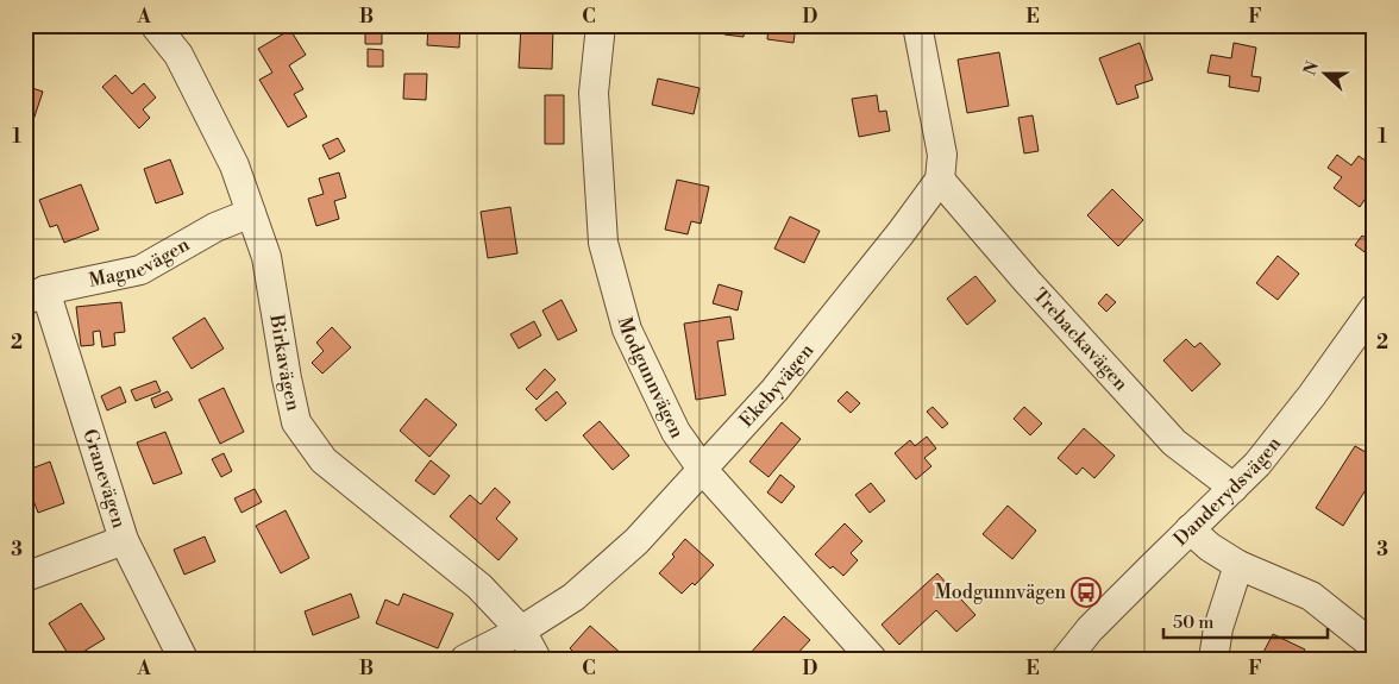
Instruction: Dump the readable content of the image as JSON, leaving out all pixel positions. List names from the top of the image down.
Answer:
{
  "streets": {
    "street": [
      "Magnevägen",
      "Trebackavägen",
      "Birkavägen",
      "Modgunnvägen",
      "Ekebyvägen",
      "Granevägen",
      "Danderydsvägen"
    ]
  },
  "crossings": [
    ["Magnevägen", "Birkavägen"],
    ["Magnevägen", "Granevägen"],
    ["Trebackavägen", "Ekebyvägen"],
    ["Trebackavägen", "Danderydsvägen"],
    ["Birkavägen", "Ekebyvägen"],
    ["Modgunnvägen", "Ekebyvägen"]
  ],
  "places": {
    "bus stop": ["Modgunnvägen"]
  },
  "scale_bar": "50 m",
  "north": "left",
  "grid": {
    "columns": [
      "A",
      "B",
      "C",
      "D",
      "E",
      "F"
    ],
    "rows": ["1", "2", "3"]
  }
}
